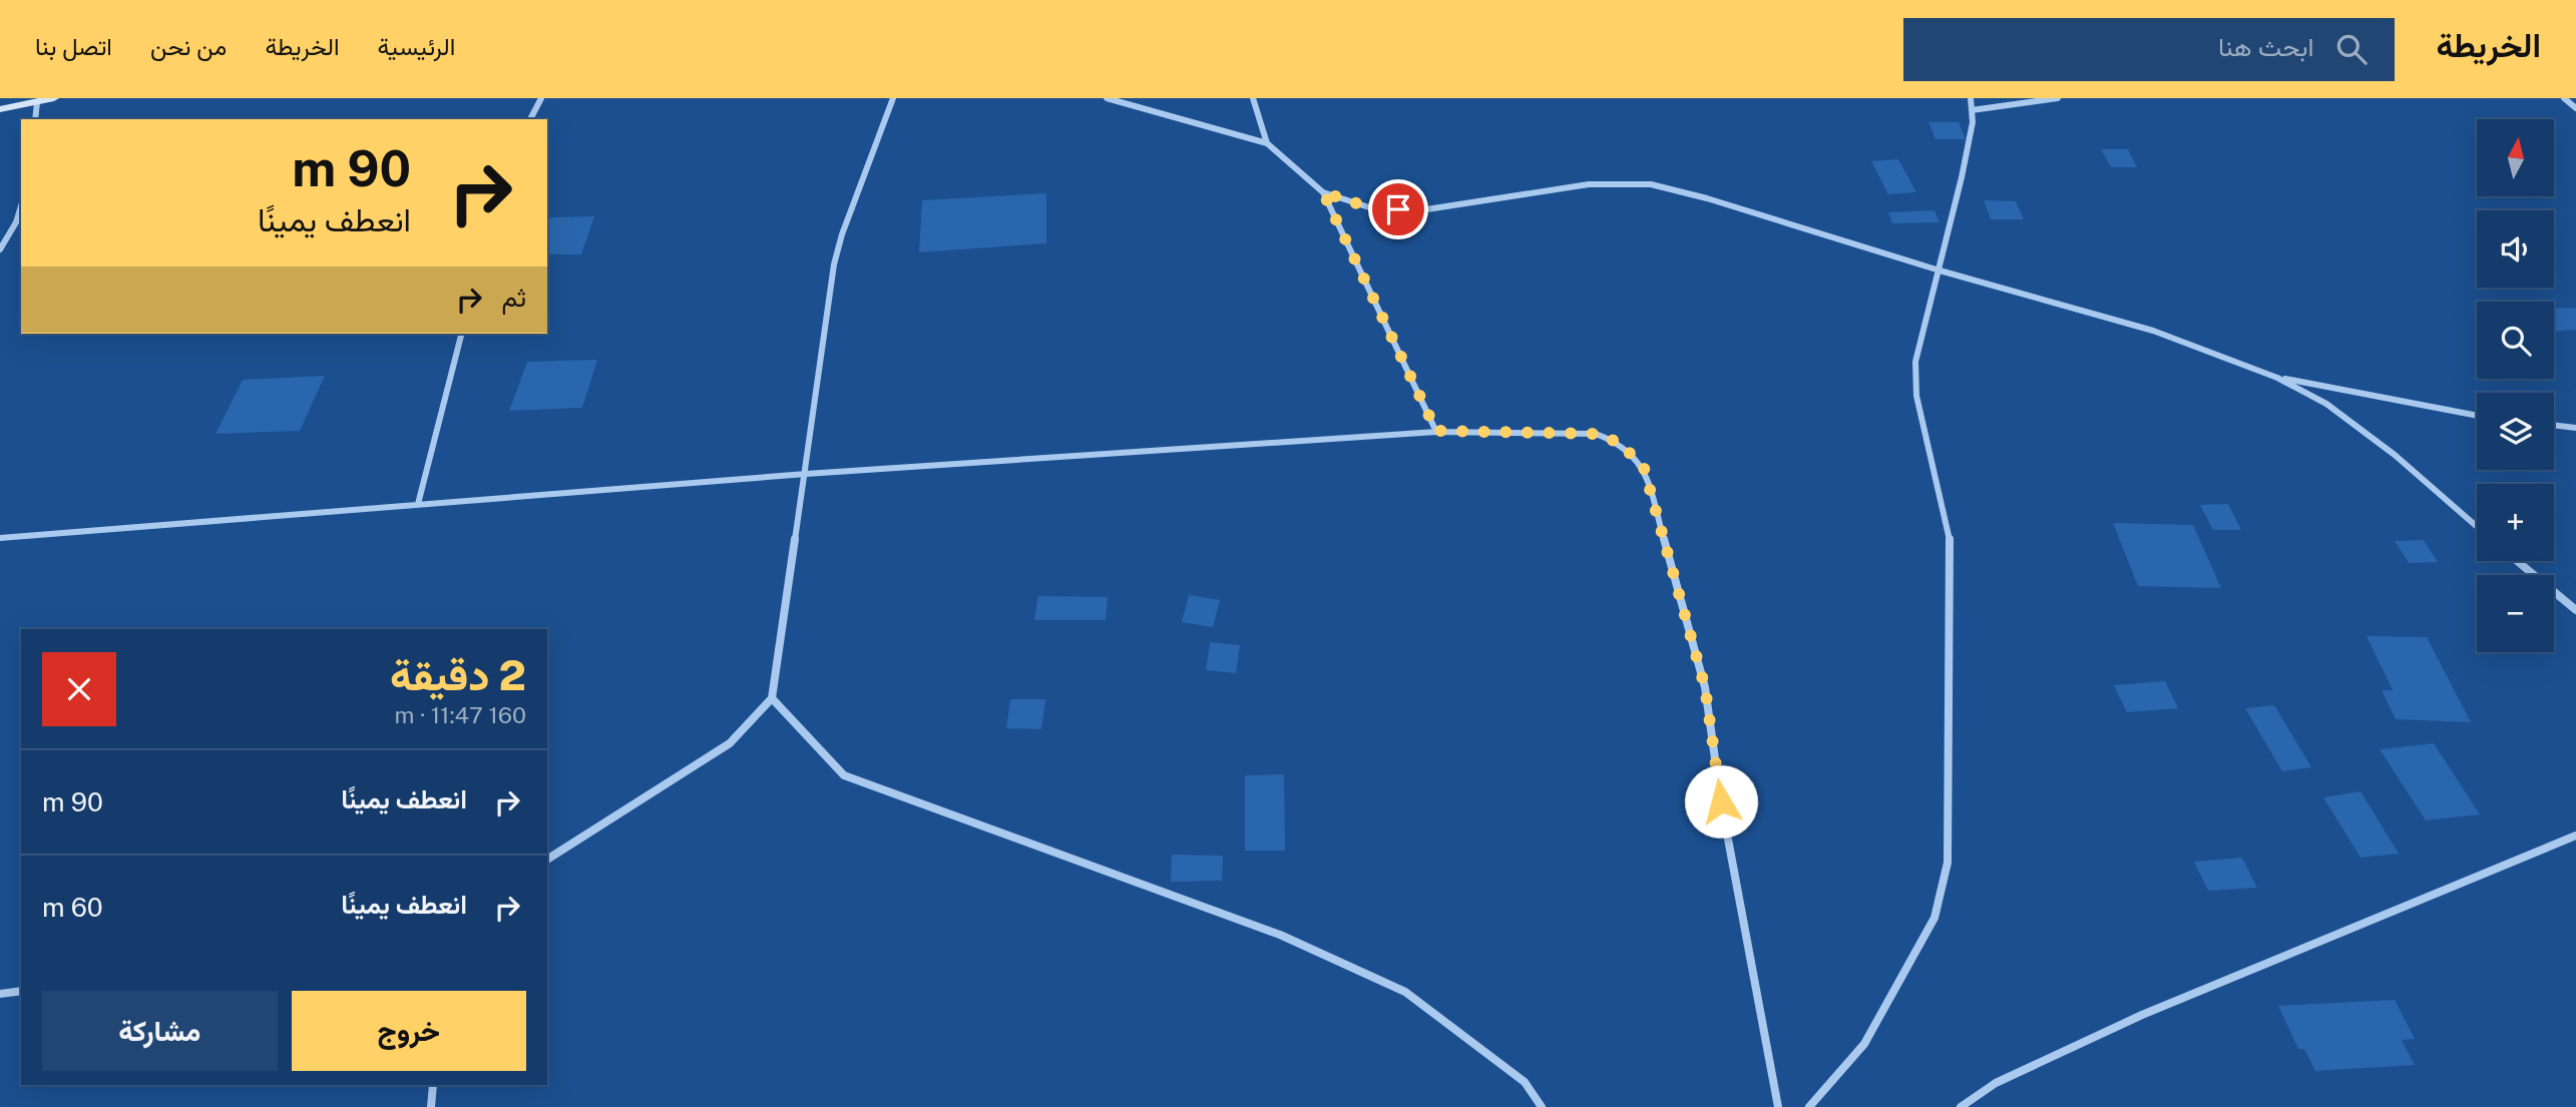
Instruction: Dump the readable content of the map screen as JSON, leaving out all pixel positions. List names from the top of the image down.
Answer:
{
  "north": "top",
  "page": {
    "header": "الخريطة",
    "search": "ابحث هنا",
    "nav": [
      "الرئيسية",
      "الخريطة",
      "من نحن",
      "اتصل بنا"
    ],
    "map_buttons": ["+", "−"],
    "turn": ["90 m", "انعطف يمينًا"],
    "then": "ثم",
    "heading": ["2 دقيقة", "160 m · 11:47"],
    "list": [
      {
        "name": "انعطف يمينًا",
        "value": "90 m"
      },
      {
        "name": "انعطف يمينًا",
        "value": "60 m"
      }
    ],
    "buttons": ["خروج", "مشاركة"]
  }
}
